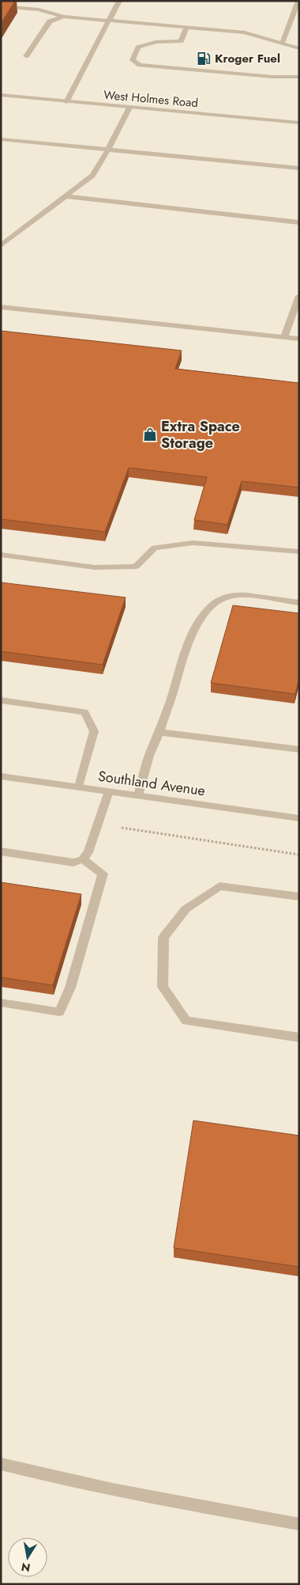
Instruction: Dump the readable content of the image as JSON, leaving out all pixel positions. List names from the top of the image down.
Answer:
{
  "streets": {
    "street": ["West Holmes Road", "Southland Avenue"]
  },
  "places": {
    "fuel station": ["Kroger Fuel"],
    "shop": ["Extra Space Storage"]
  },
  "north": "bottom"
}
